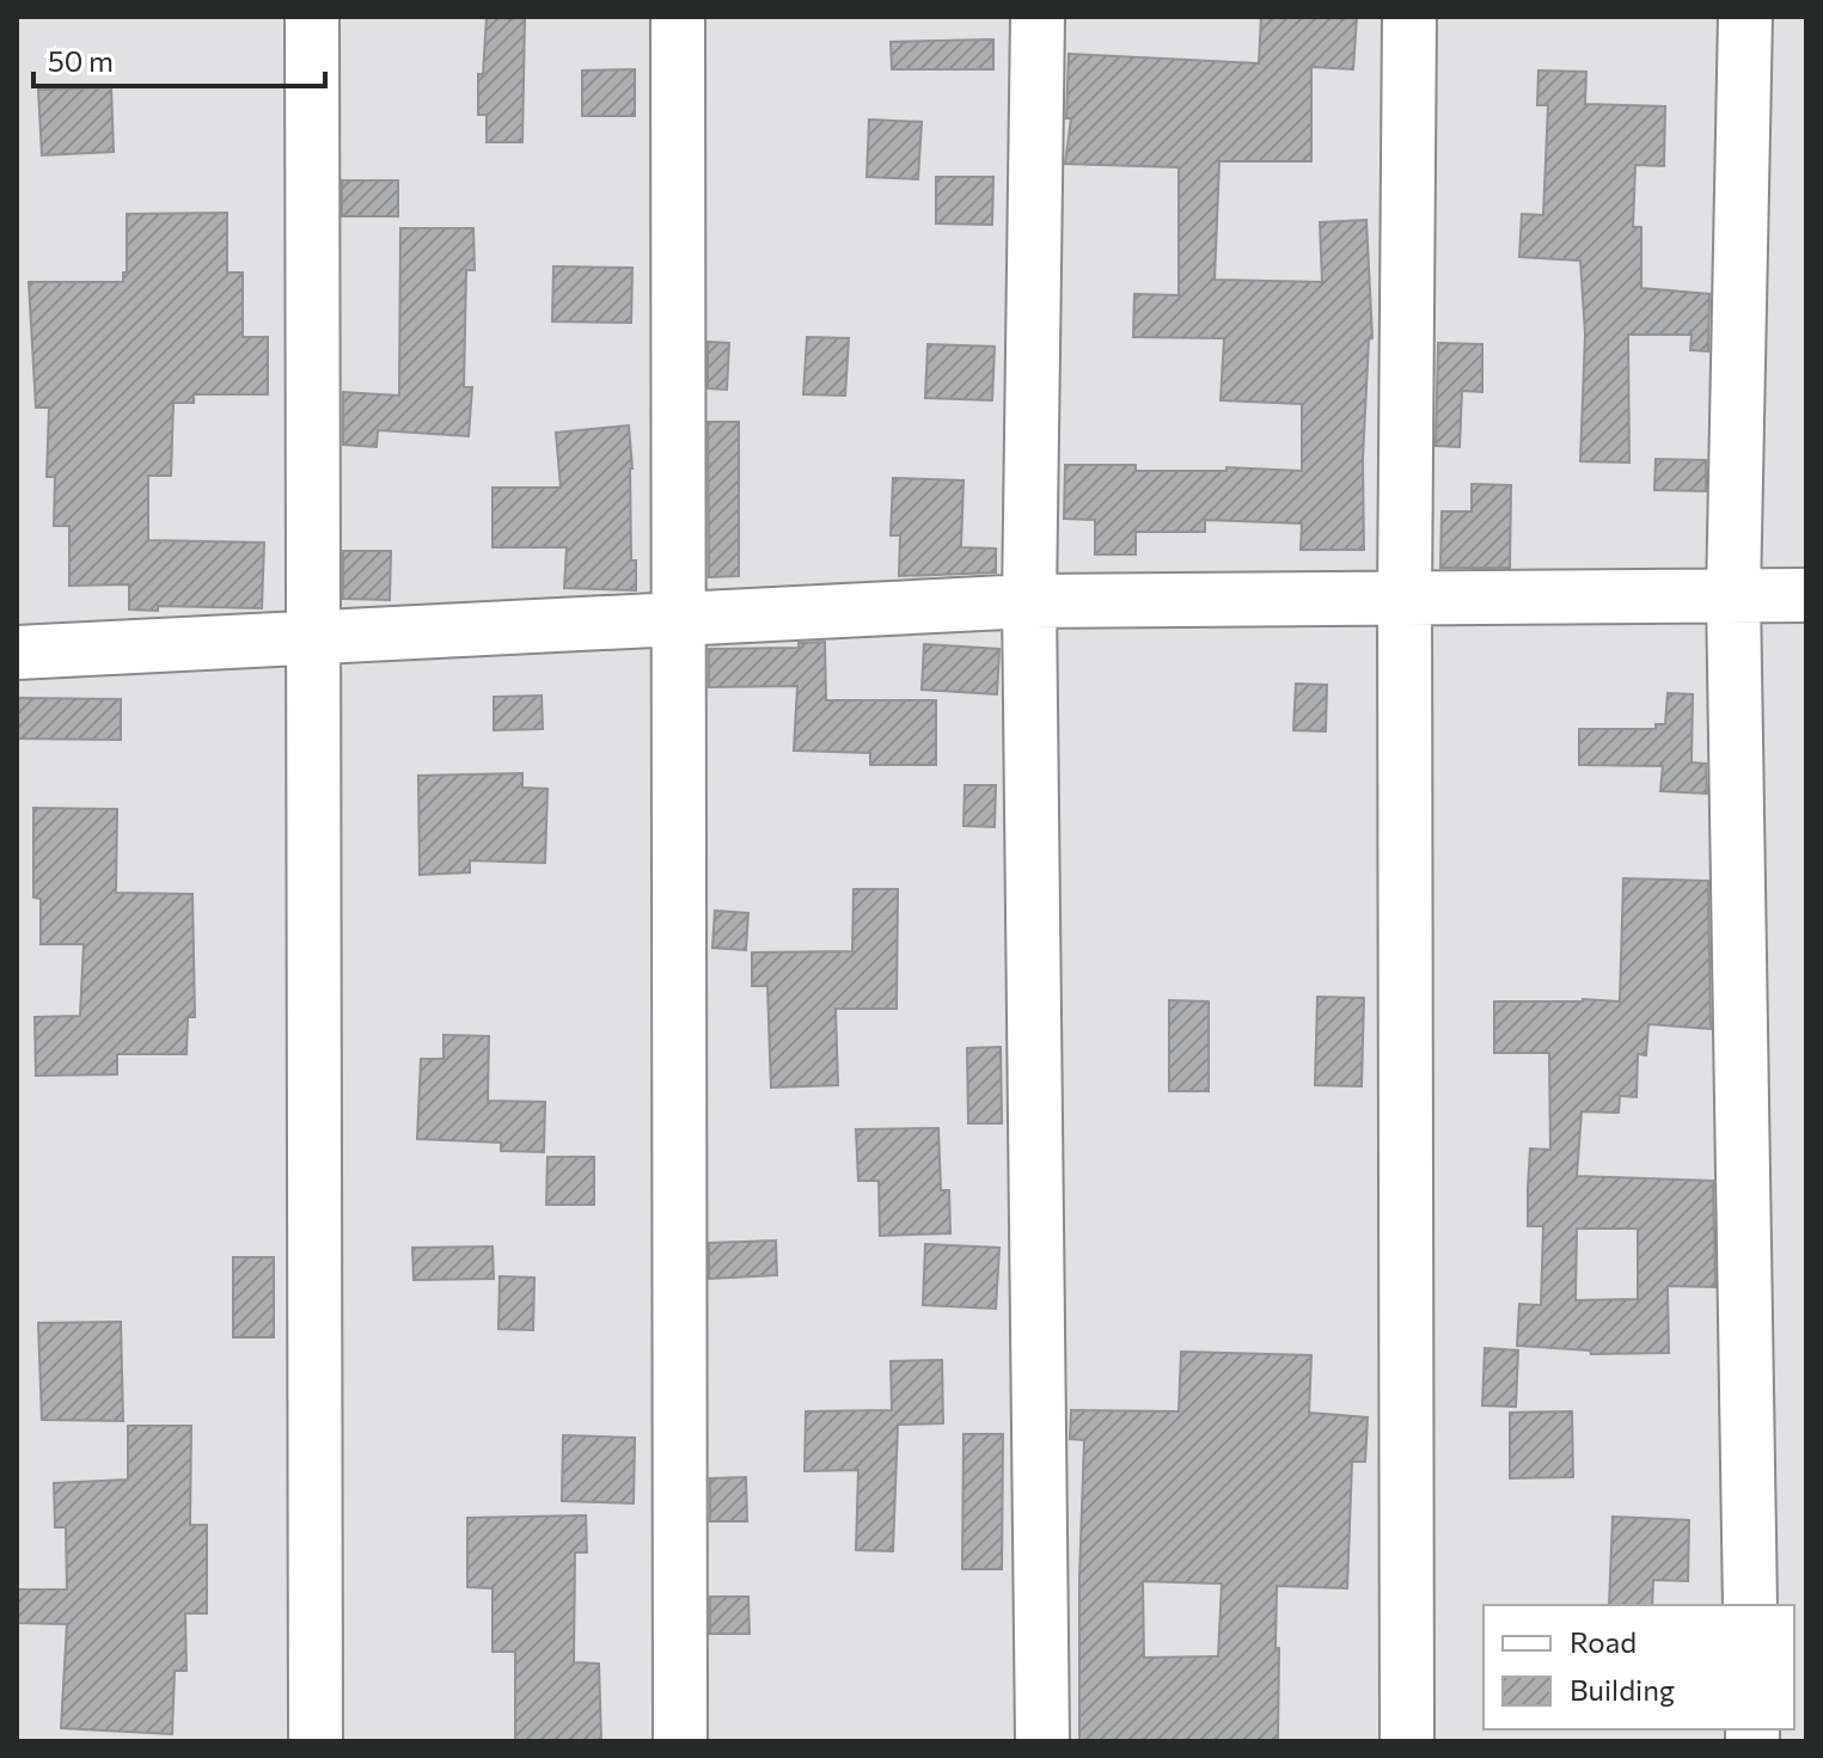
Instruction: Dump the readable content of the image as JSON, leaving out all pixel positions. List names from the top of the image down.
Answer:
{
  "legend": ["Road", "Building"],
  "scale_bar": "50 m"
}
